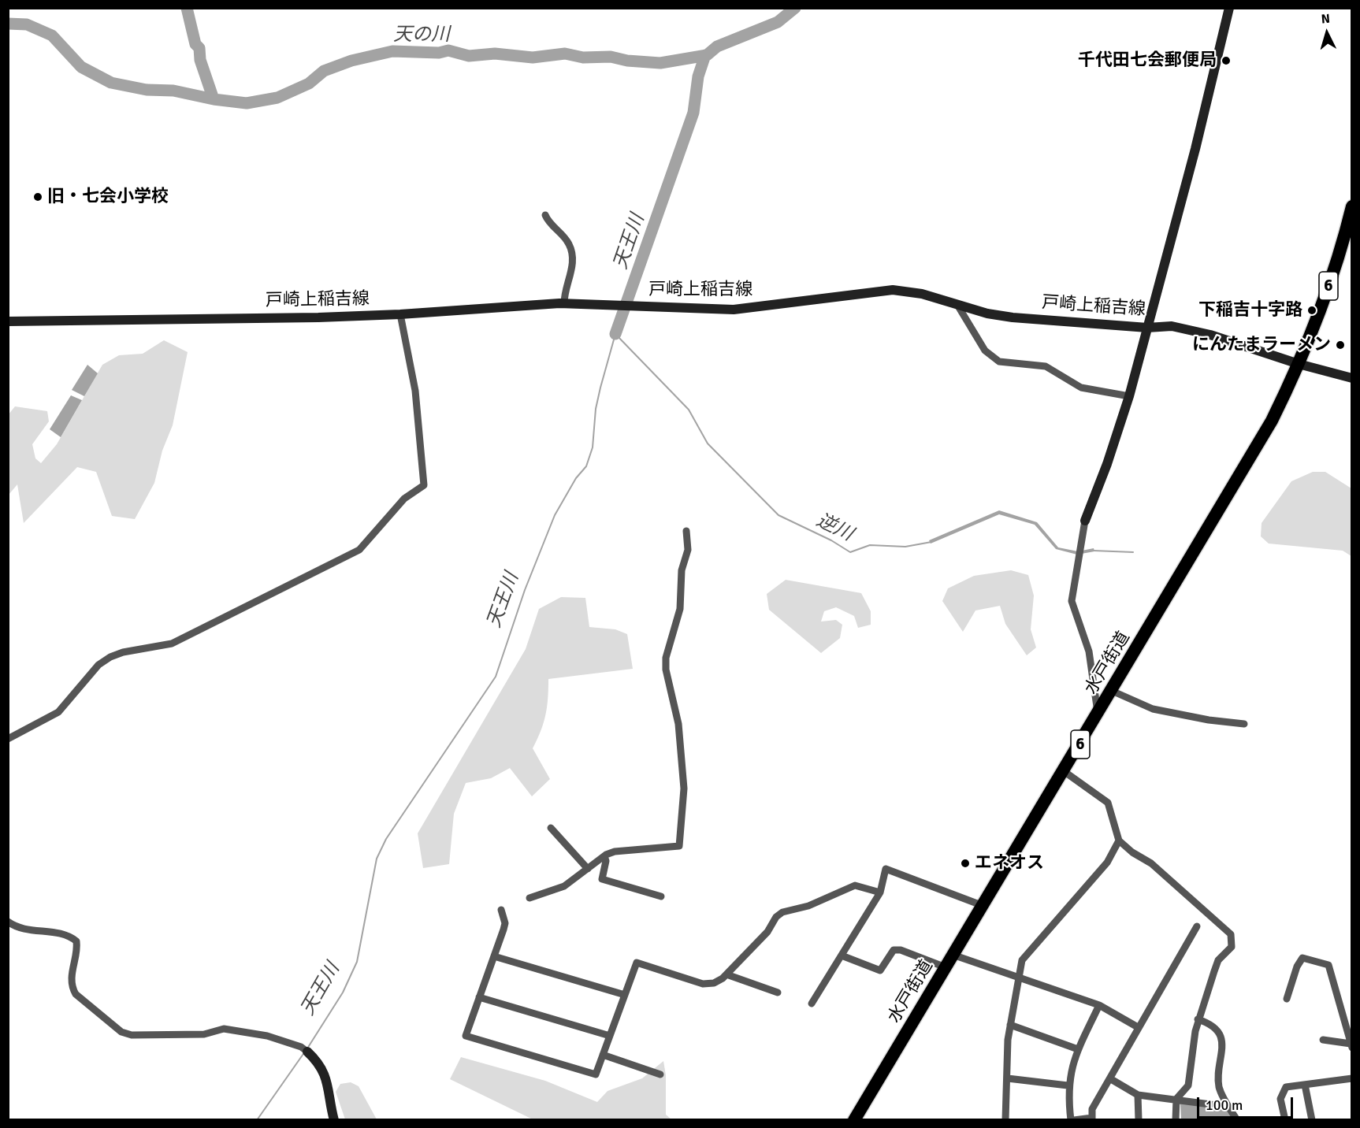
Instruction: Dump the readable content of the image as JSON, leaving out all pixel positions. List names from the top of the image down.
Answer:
{
  "streets": {
    "highway": ["6", "水戸街道"],
    "main road": ["戸崎上稲吉線"]
  },
  "crossings": [
    ["戸崎上稲吉線", "水戸街道"]
  ],
  "water": ["天の川", "天王川", "逆川"],
  "places": [
    "千代田七会郵便局",
    "旧・七会小学校",
    "下稲吉十字路",
    "にんたまラーメン",
    "エネオス"
  ],
  "scale_bar": "100 m",
  "north": "top"
}
